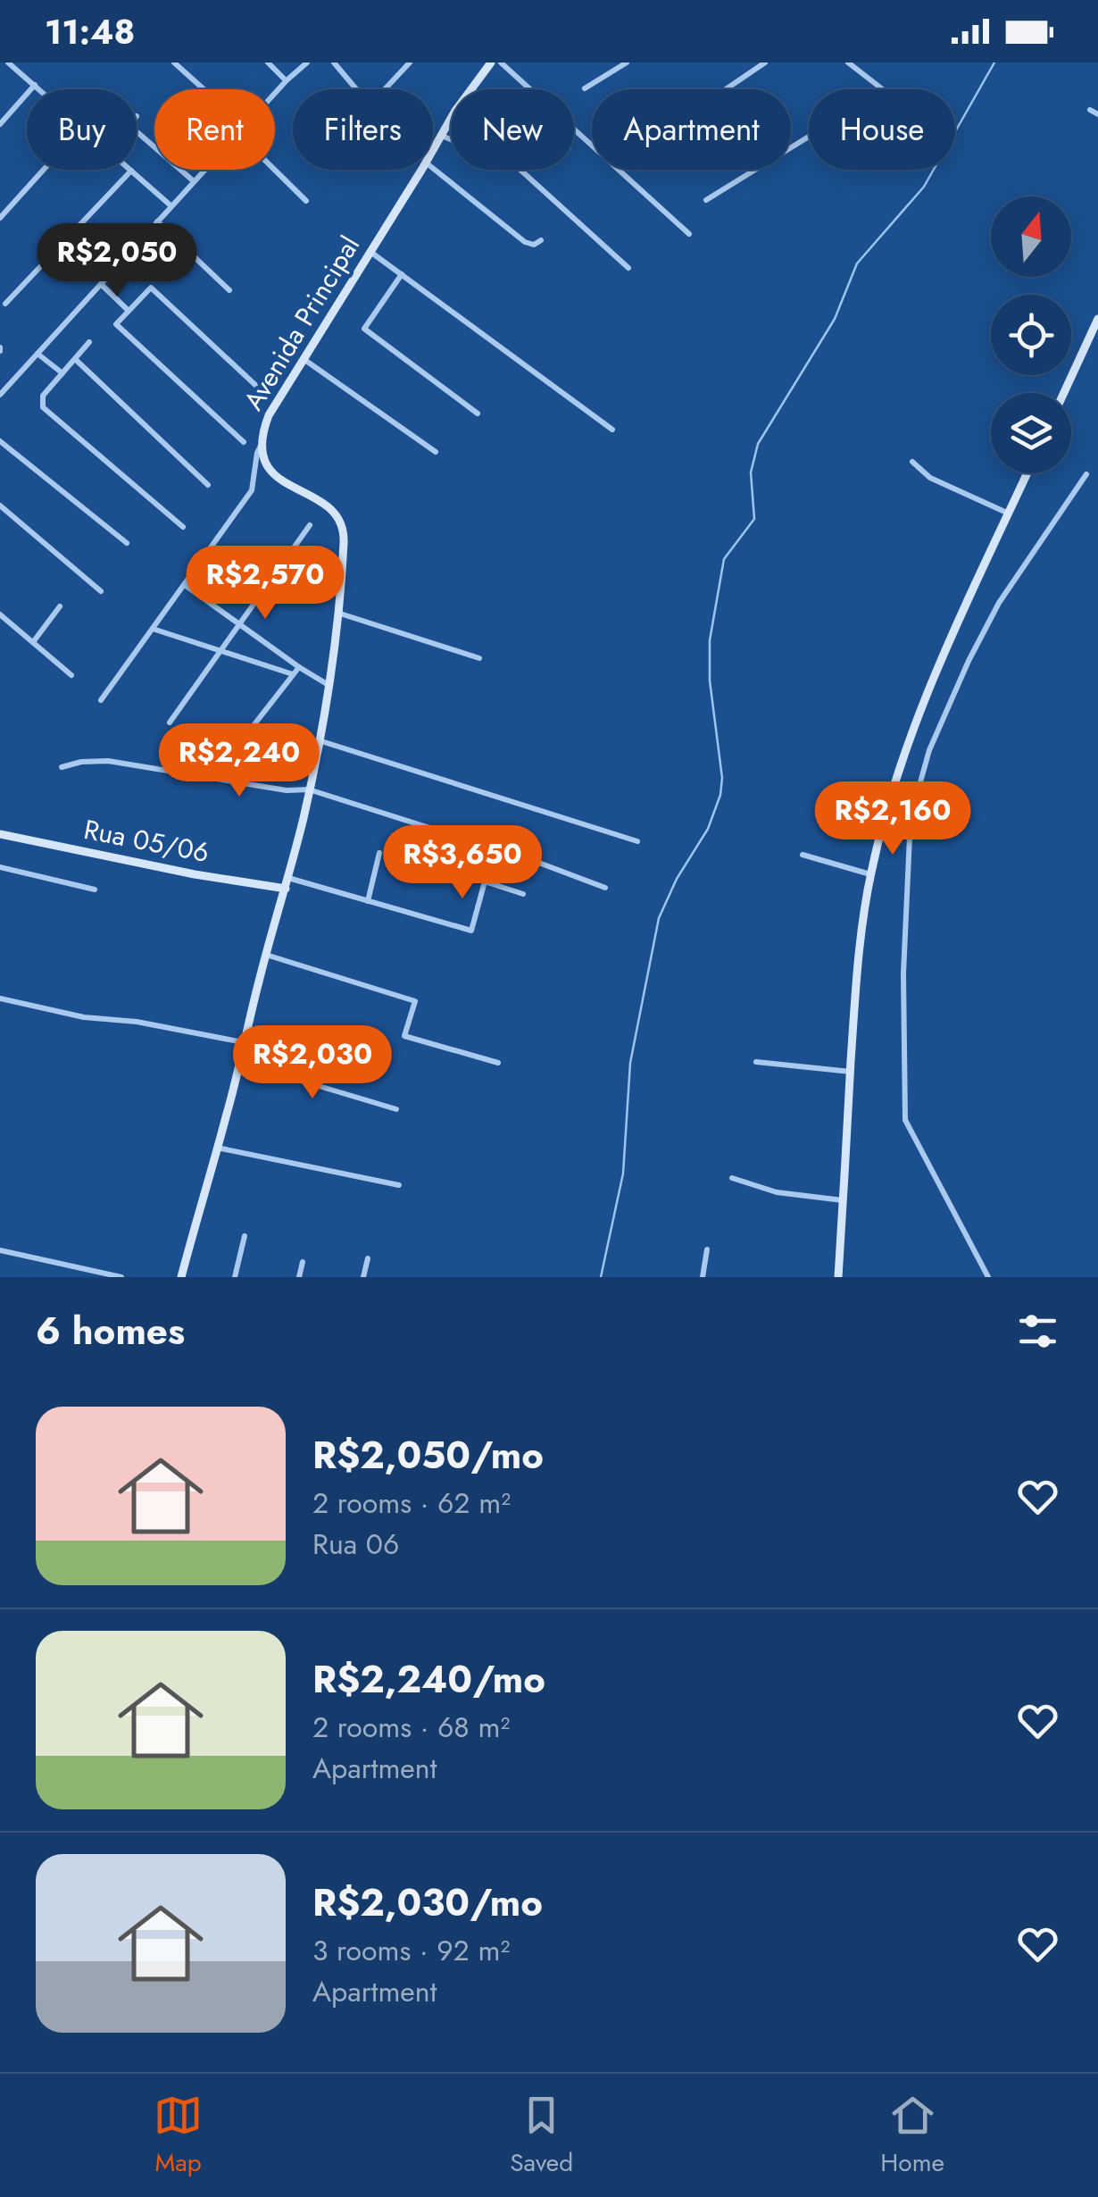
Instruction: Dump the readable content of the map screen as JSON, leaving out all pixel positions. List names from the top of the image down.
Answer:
{
  "streets": {
    "street": ["Avenida Principal", "Rua 05/06"]
  },
  "crossings": [
    ["Avenida Principal", "Rua 05/06"]
  ],
  "north": "top",
  "page": {
    "status": "11:48",
    "chip": [
      "Buy",
      "Rent",
      "Filters",
      "New",
      "Apartment",
      "House"
    ],
    "price": [
      "R$2,050",
      "R$2,570",
      "R$2,240",
      "R$2,160",
      "R$3,650",
      "R$2,030"
    ],
    "heading": "6 homes",
    "list": [
      {
        "name": "R$2,050/mo",
        "note": "2 rooms · 62 m² · Rua 06"
      },
      {
        "name": "R$2,240/mo",
        "note": "2 rooms · 68 m² · Apartment"
      },
      {
        "name": "R$2,030/mo",
        "note": "3 rooms · 92 m² · Apartment"
      }
    ],
    "tabs": ["Map", "Saved", "Home"]
  }
}
